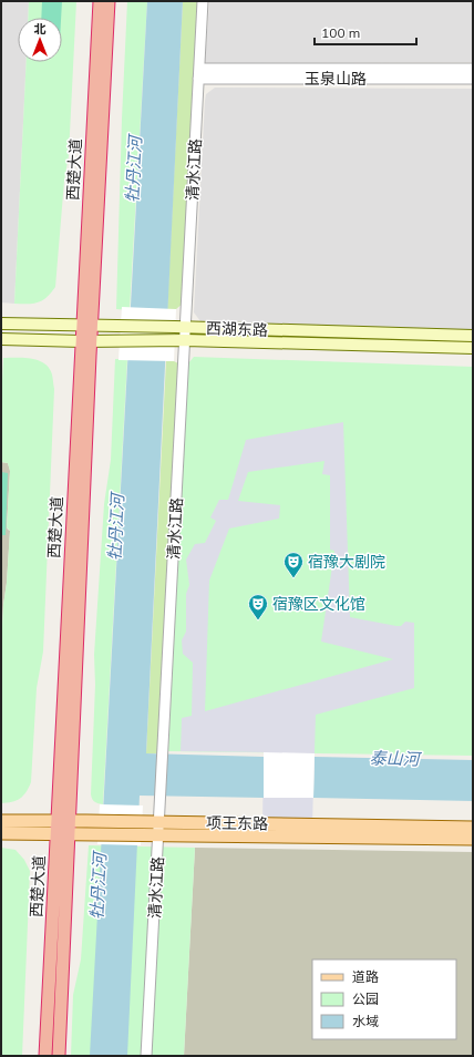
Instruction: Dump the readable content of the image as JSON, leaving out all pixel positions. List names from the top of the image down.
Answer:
{
  "streets": {
    "highway": ["西楚大道"],
    "main road": ["西湖东路", "项王东路"],
    "street": ["玉泉山路", "清水江路"]
  },
  "crossings": [
    ["玉泉山路", "清水江路"],
    ["西楚大道", "西湖东路"],
    ["西楚大道", "项王东路"],
    ["清水江路", "西湖东路"],
    ["清水江路", "项王东路"]
  ],
  "water": ["牡丹江河", "泰山河"],
  "places": {
    "theatre": ["宿豫大剧院", "宿豫区文化馆"]
  },
  "legend": ["道路", "公园", "水域"],
  "scale_bar": "100 m",
  "north": "top"
}
